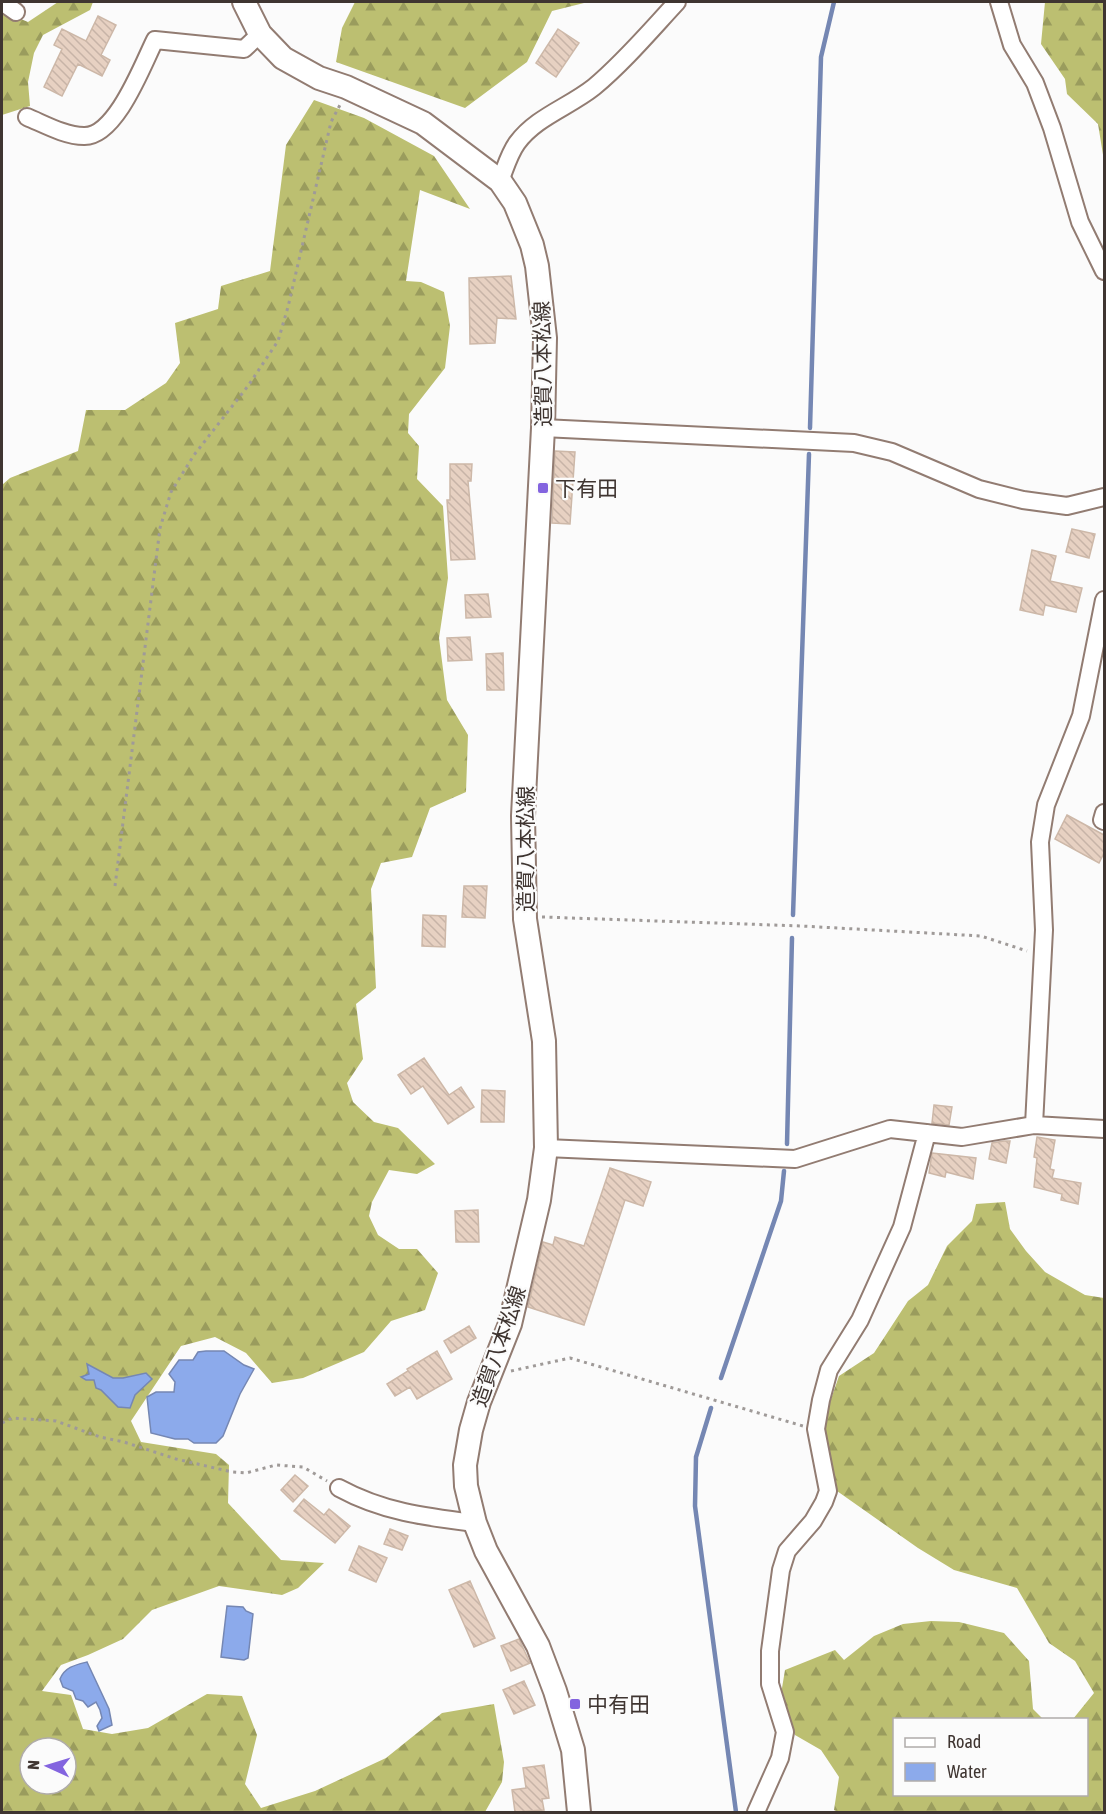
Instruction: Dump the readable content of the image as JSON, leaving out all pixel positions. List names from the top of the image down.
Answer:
{
  "streets": {
    "main road": ["造賀八本松線"]
  },
  "places": {
    "transit": ["下有田", "中有田"]
  },
  "legend": ["Road", "Water"],
  "north": "left"
}
